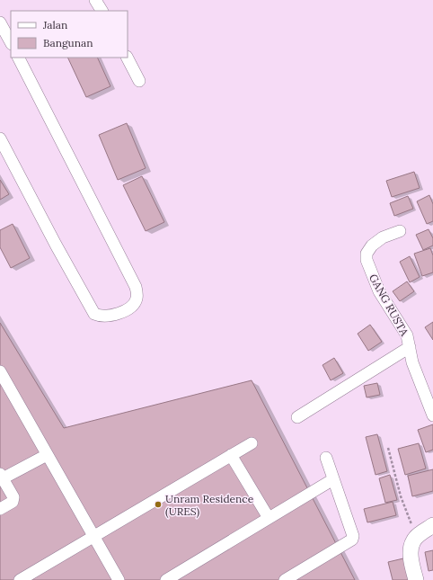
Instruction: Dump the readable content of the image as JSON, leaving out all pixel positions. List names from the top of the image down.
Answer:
{
  "streets": {
    "street": ["GANG RUSTA"]
  },
  "places": ["Unram Residence (URES)"],
  "legend": ["Jalan", "Bangunan"]
}
